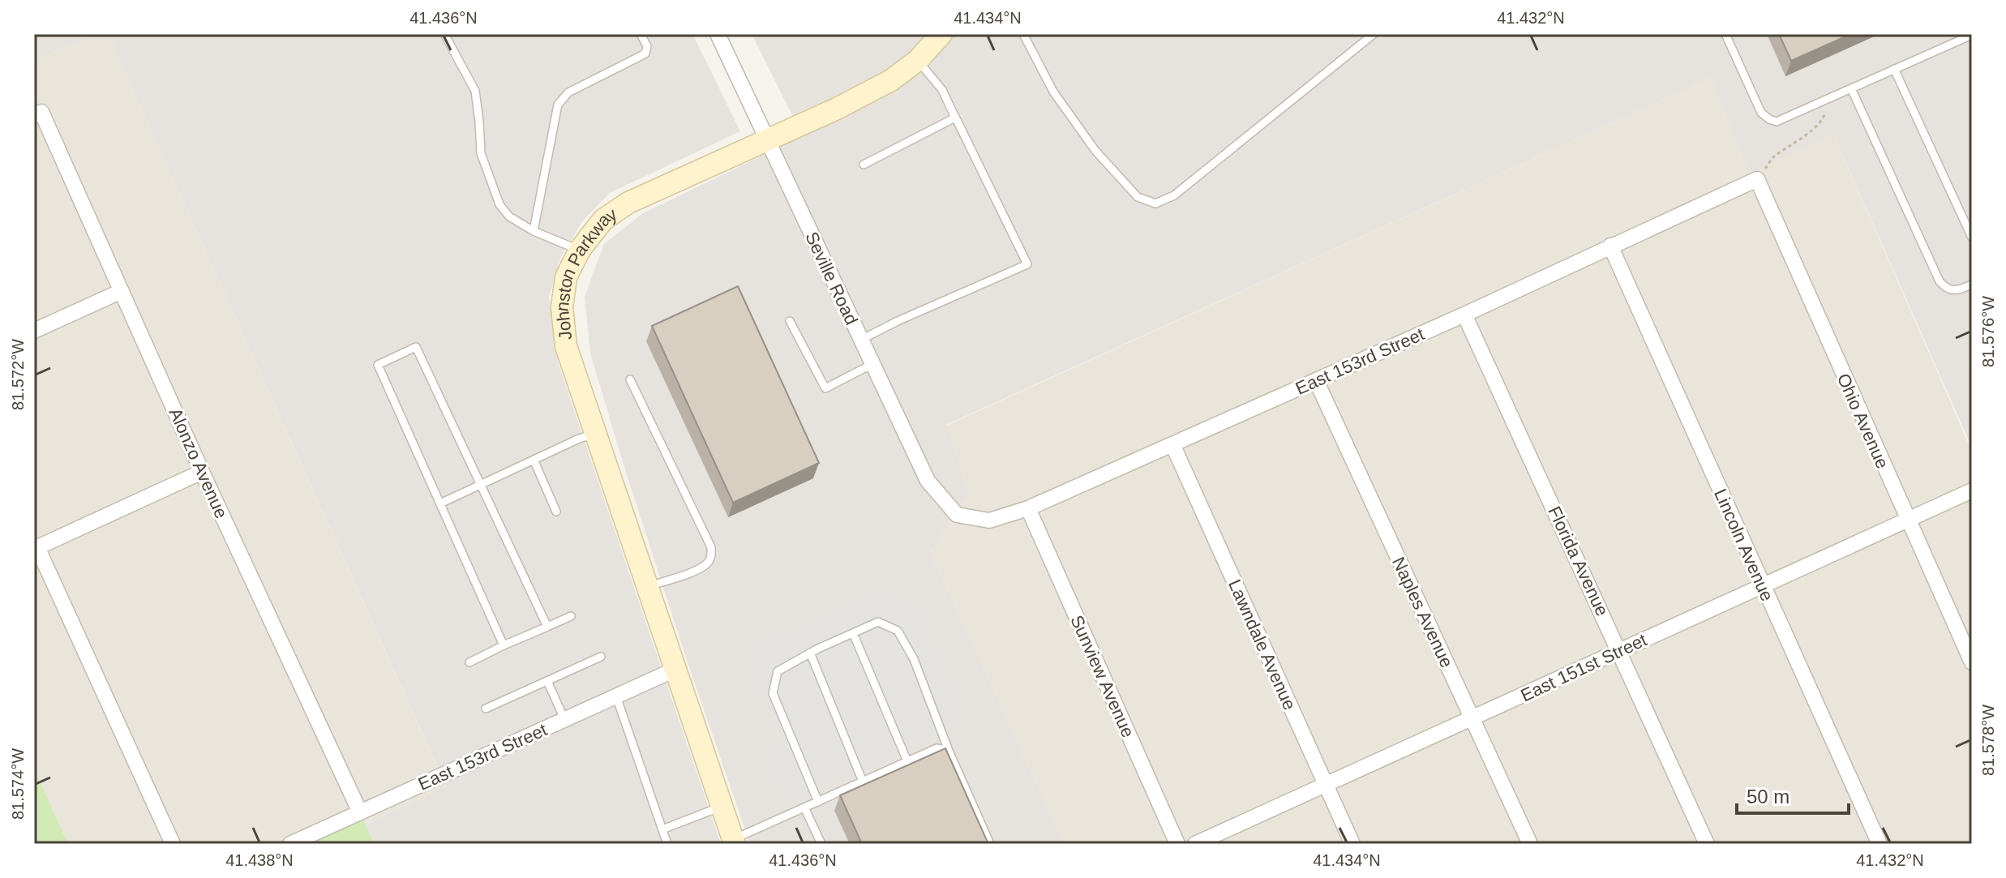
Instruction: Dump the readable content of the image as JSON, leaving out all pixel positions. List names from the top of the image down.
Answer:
{
  "streets": {
    "street": [
      "Johnston Parkway",
      "Seville Road",
      "East 153rd Street",
      "Ohio Avenue",
      "Alonzo Avenue",
      "Lincoln Avenue",
      "Florida Avenue",
      "Naples Avenue",
      "Lawndale Avenue",
      "East 151st Street",
      "Sunview Avenue"
    ]
  },
  "crossings": [
    ["Johnston Parkway", "Seville Road"],
    ["Johnston Parkway", "East 153rd Street"],
    ["Seville Road", "East 153rd Street"],
    ["East 153rd Street", "Ohio Avenue"],
    ["East 153rd Street", "Alonzo Avenue"],
    ["East 153rd Street", "Lincoln Avenue"],
    ["East 153rd Street", "Florida Avenue"],
    ["East 153rd Street", "Naples Avenue"],
    ["East 153rd Street", "Lawndale Avenue"],
    ["East 153rd Street", "Sunview Avenue"],
    ["Ohio Avenue", "East 151st Street"],
    ["Lincoln Avenue", "East 151st Street"],
    ["Florida Avenue", "East 151st Street"],
    ["Naples Avenue", "East 151st Street"],
    ["Lawndale Avenue", "East 151st Street"]
  ],
  "scale_bar": "50 m",
  "coordinates": [
    "41.436°N",
    "41.434°N",
    "41.432°N",
    "81.576°W",
    "81.572°W",
    "81.578°W",
    "81.574°W",
    "41.438°N"
  ]
}
